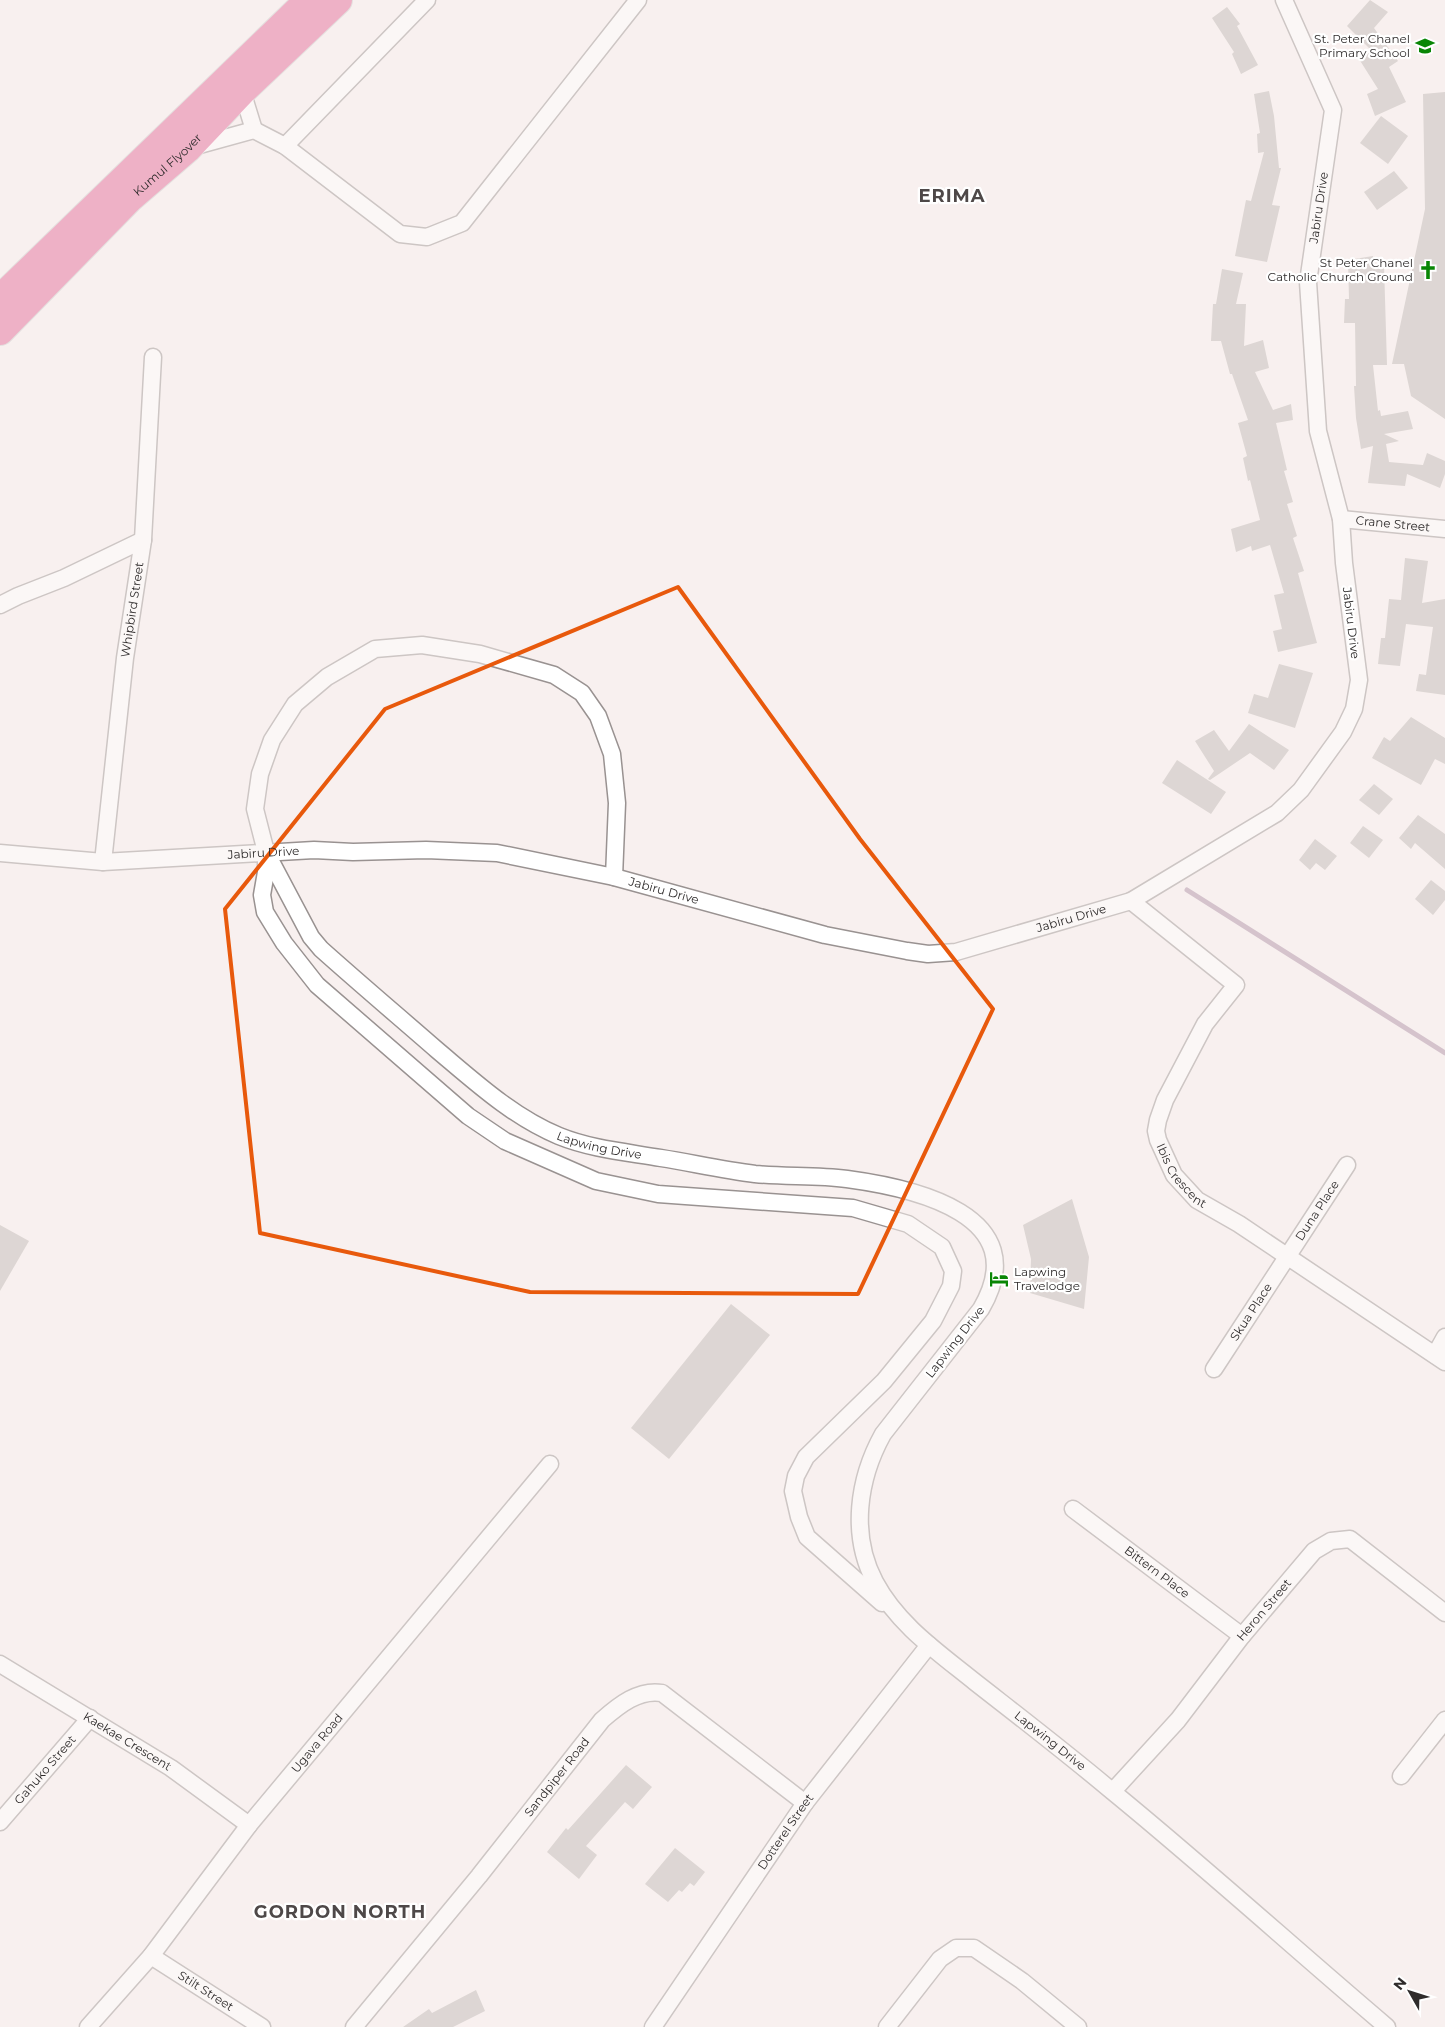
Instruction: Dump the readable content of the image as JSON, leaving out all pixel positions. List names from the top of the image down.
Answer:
{
  "streets": {
    "highway": ["Kumul Flyover"],
    "street": [
      "Jabiru Drive",
      "Crane Street",
      "Whipbird Street",
      "Lapwing Drive",
      "Ibis Crescent",
      "Duna Place",
      "Skua Place",
      "Bittern Place",
      "Heron Street",
      "Kaekae Crescent",
      "Ugava Road",
      "Gahuko Street",
      "Sandpiper Road",
      "Dotterel Street",
      "Stilt Street"
    ]
  },
  "crossings": [
    ["Jabiru Drive", "Crane Street"],
    ["Jabiru Drive", "Whipbird Street"],
    ["Jabiru Drive", "Lapwing Drive"],
    ["Jabiru Drive", "Ibis Crescent"],
    ["Lapwing Drive", "Heron Street"],
    ["Lapwing Drive", "Dotterel Street"],
    ["Ibis Crescent", "Duna Place"],
    ["Ibis Crescent", "Skua Place"],
    ["Duna Place", "Skua Place"],
    ["Bittern Place", "Heron Street"],
    ["Kaekae Crescent", "Ugava Road"],
    ["Kaekae Crescent", "Gahuko Street"],
    ["Ugava Road", "Stilt Street"],
    ["Sandpiper Road", "Dotterel Street"]
  ],
  "districts": ["ERIMA", "GORDON NORTH"],
  "places": {
    "school or university": ["St. Peter Chanel Primary School"],
    "church": ["St Peter Chanel Catholic Church Ground"],
    "hotel": ["Lapwing Travelodge"]
  },
  "north": "top left"
}
